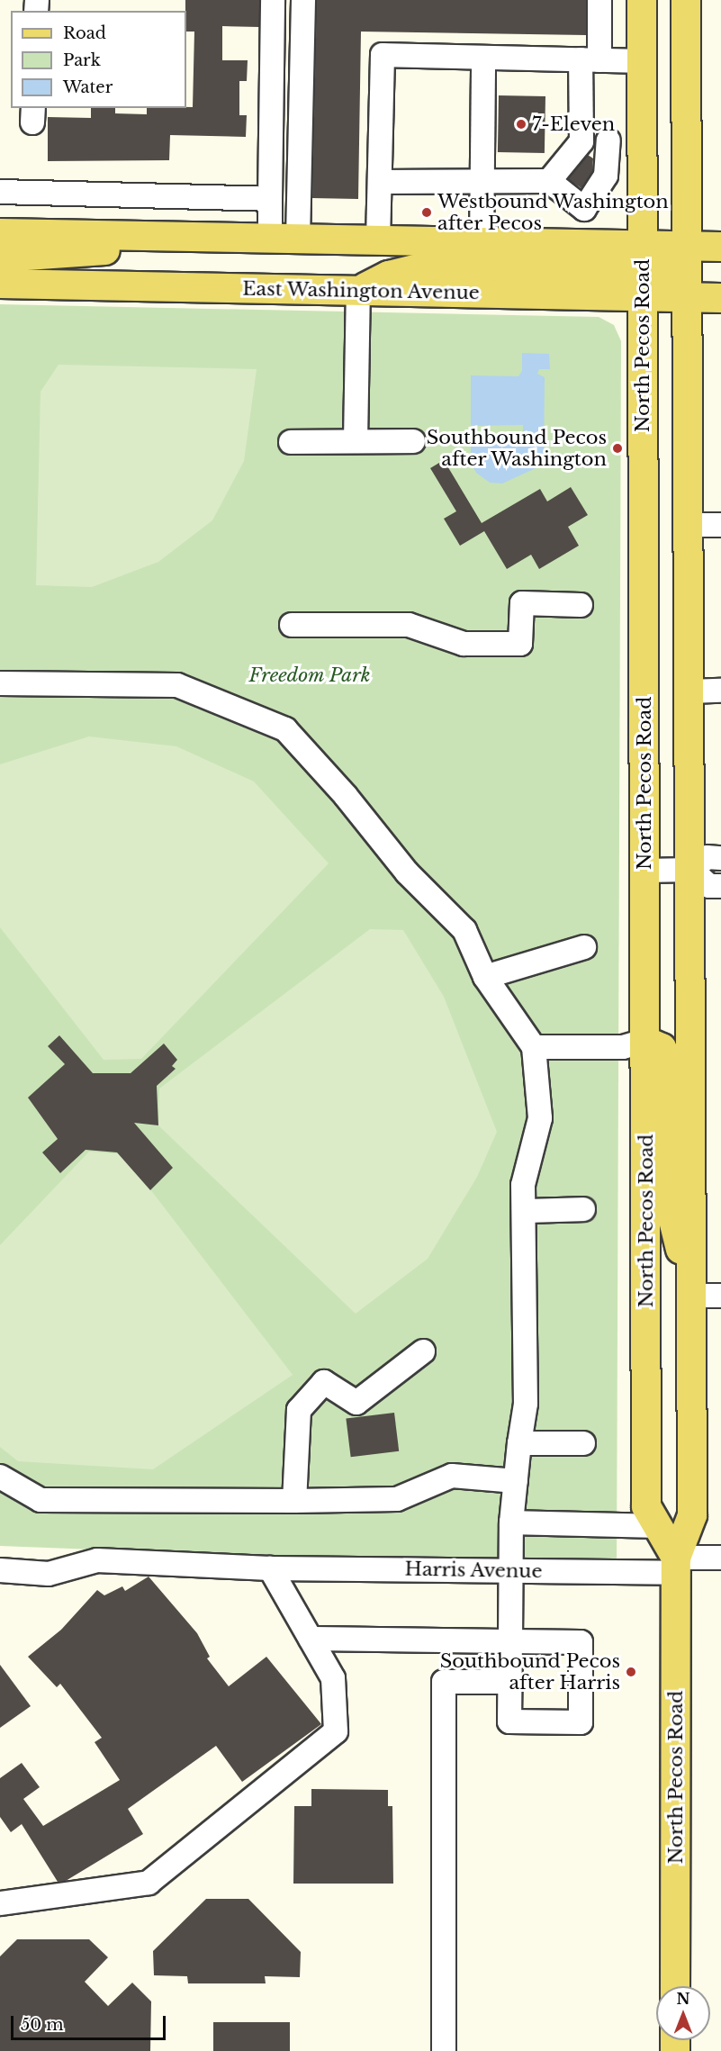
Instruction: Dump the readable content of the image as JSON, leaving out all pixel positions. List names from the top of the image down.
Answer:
{
  "streets": {
    "main road": ["East Washington Avenue", "North Pecos Road"],
    "street": ["Harris Avenue"]
  },
  "crossings": [
    ["East Washington Avenue", "North Pecos Road"],
    ["North Pecos Road", "Harris Avenue"]
  ],
  "parks": ["Freedom Park"],
  "places": [
    "7-Eleven",
    "Westbound Washington after Pecos",
    "Southbound Pecos after Washington",
    "Southbound Pecos after Harris"
  ],
  "legend": ["Road", "Park", "Water"],
  "scale_bar": "50 m",
  "north": "top"
}
